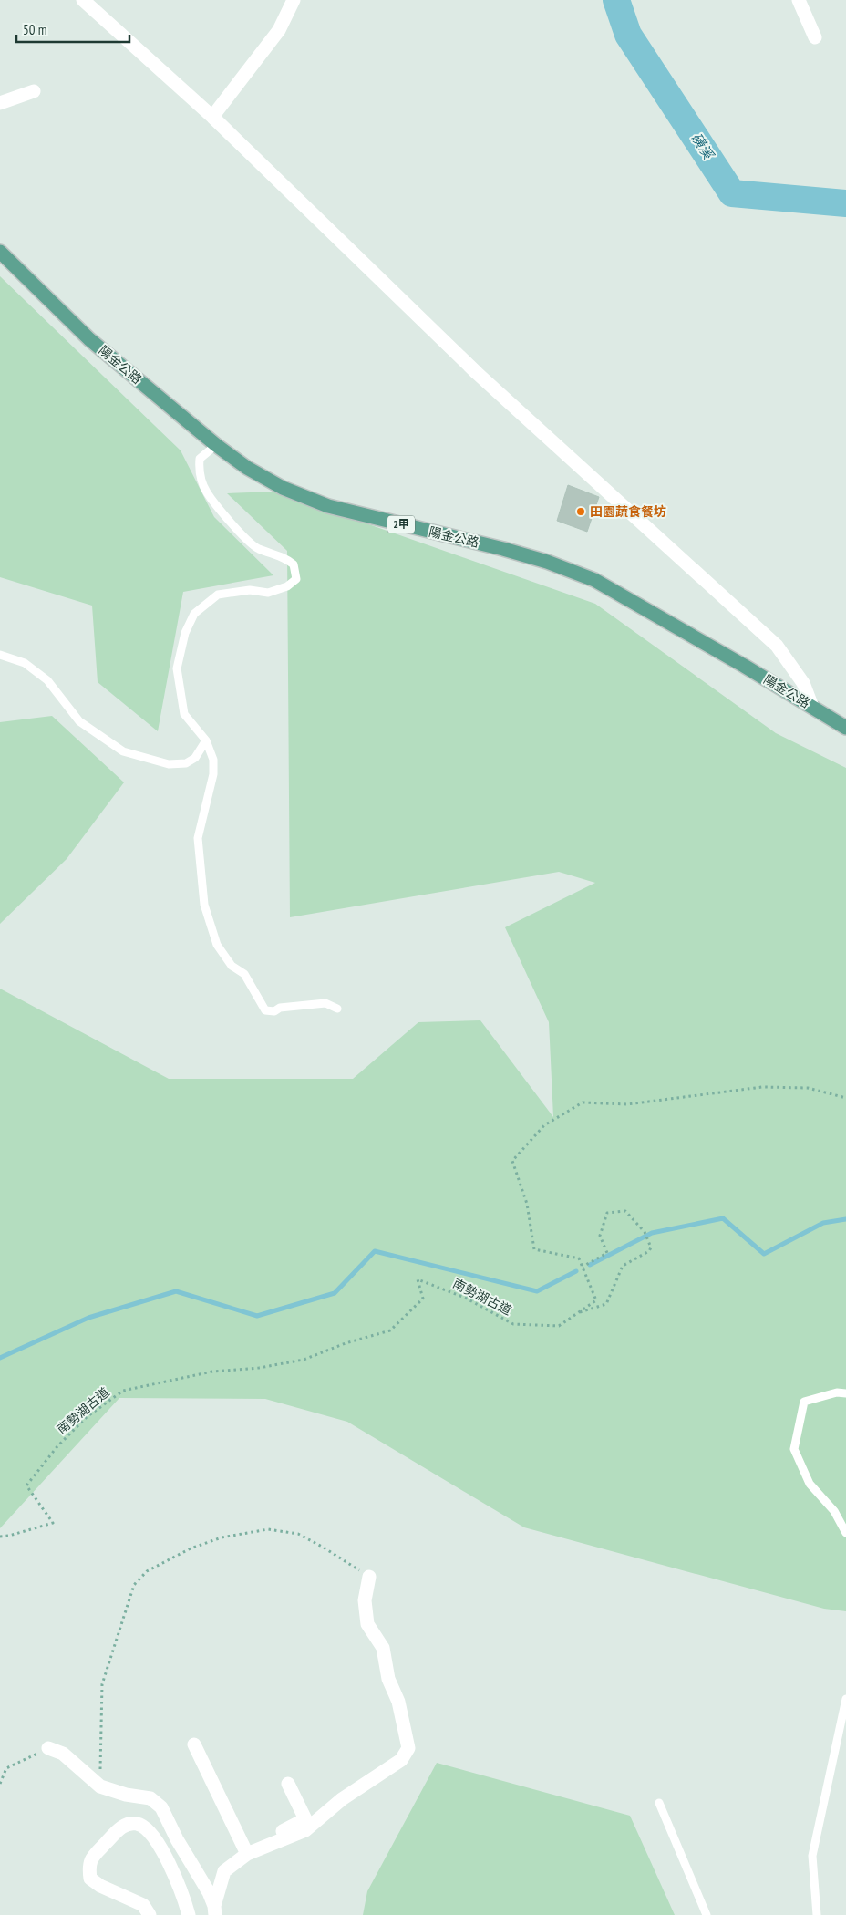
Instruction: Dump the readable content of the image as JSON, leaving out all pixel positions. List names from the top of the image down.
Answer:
{
  "streets": {
    "main road": ["陽金公路", "2甲"],
    "path": ["南勢湖古道"]
  },
  "water": ["磺溪"],
  "places": ["田園蔬食餐坊"],
  "scale_bar": "50 m"
}
